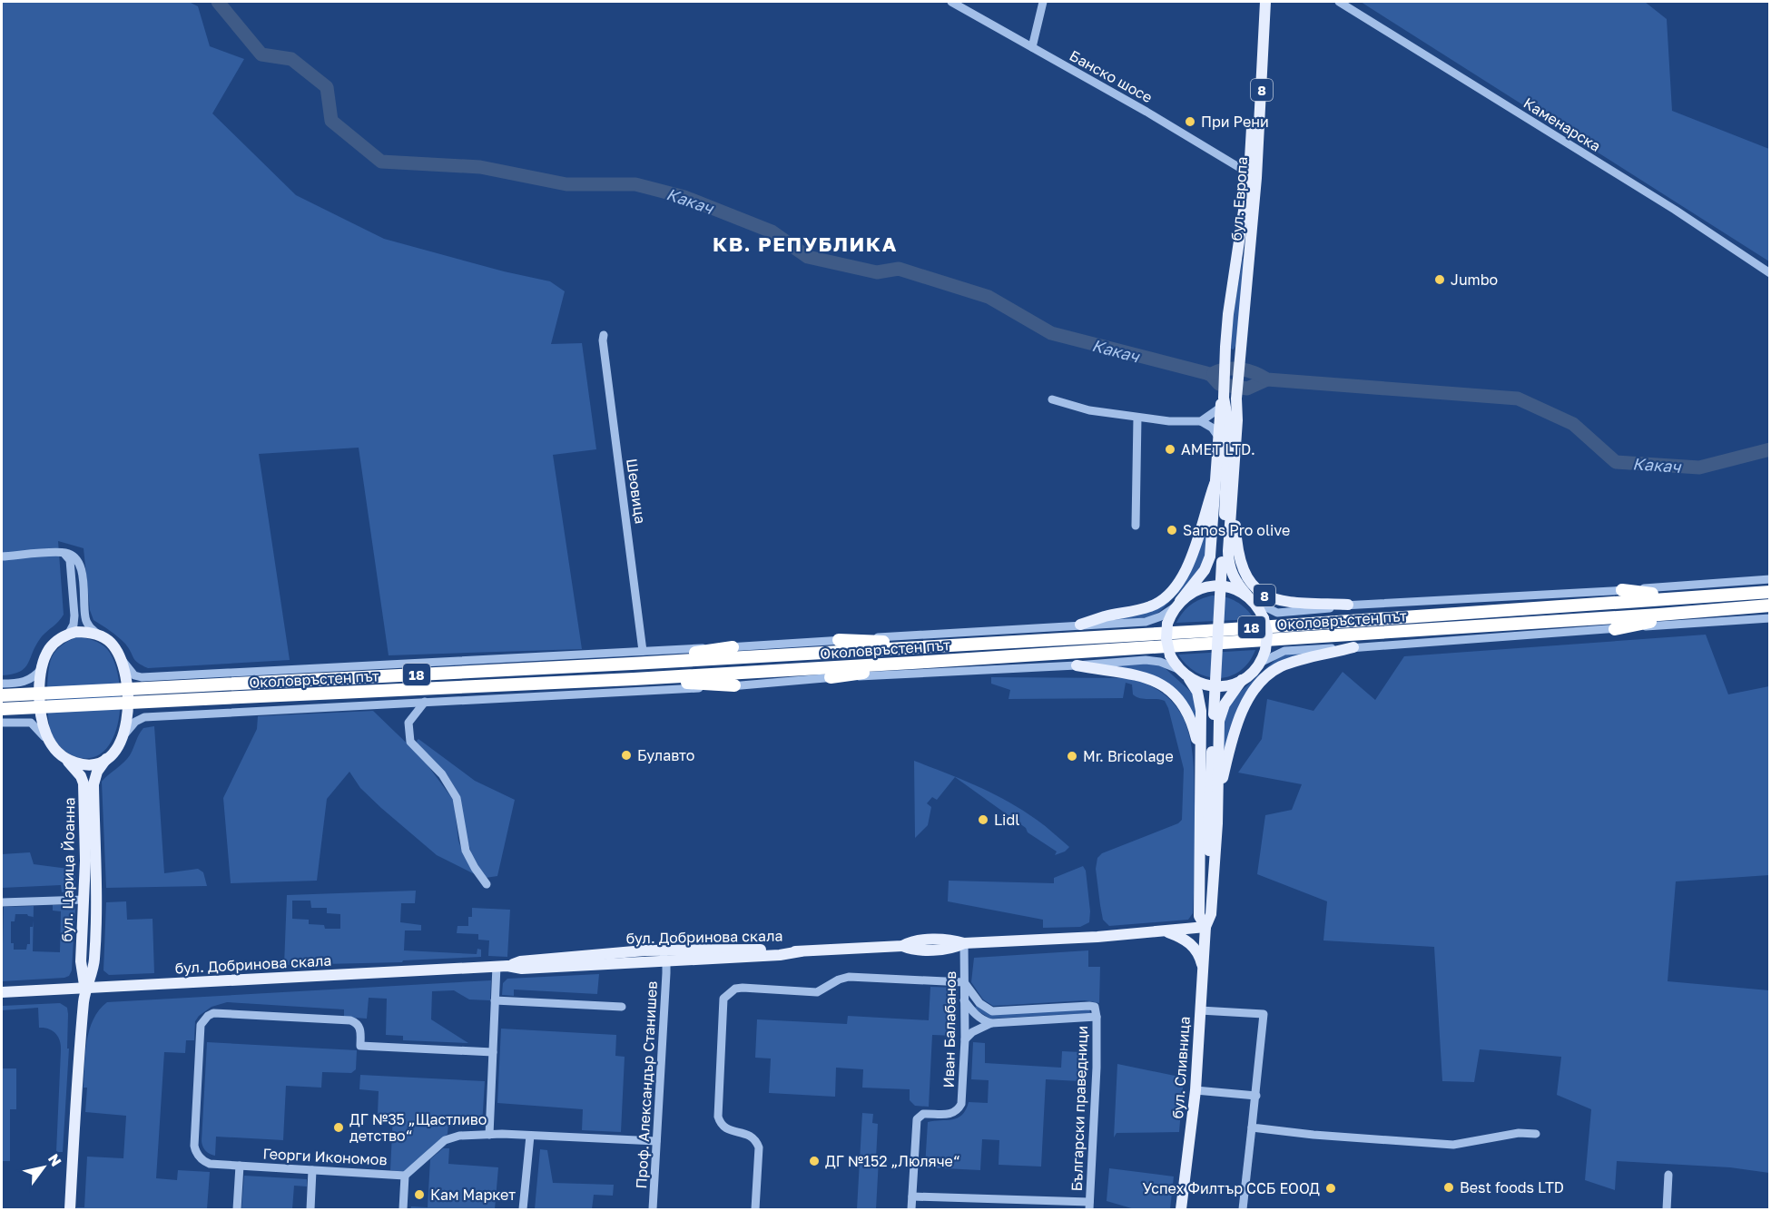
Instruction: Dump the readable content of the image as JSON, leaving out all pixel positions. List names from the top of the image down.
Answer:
{
  "streets": {
    "highway": ["8", "Околовръстен път", "18"],
    "main road": [
      "бул. Европа",
      "бул. Царица Йоанна",
      "бул. Добринова скала",
      "бул. Сливница"
    ],
    "street": [
      "Банско шосе",
      "Каменарска",
      "Шеовица",
      "Иван Балабанов",
      "Проф. Александър Станишев",
      "Български праведници",
      "Георги Икономов"
    ]
  },
  "crossings": [
    ["Банско шосе", "бул. Европа"],
    ["8", "бул. Европа"],
    ["8", "Околовръстен път"],
    ["8", "бул. Сливница"],
    ["бул. Европа", "Околовръстен път"],
    ["бул. Европа", "бул. Сливница"],
    ["Шеовица", "Околовръстен път"],
    ["Околовръстен път", "бул. Царица Йоанна"],
    ["Околовръстен път", "бул. Сливница"],
    ["бул. Царица Йоанна", "бул. Добринова скала"],
    ["бул. Добринова скала", "Иван Балабанов"],
    ["бул. Добринова скала", "бул. Сливница"],
    ["бул. Добринова скала", "Проф. Александър Станишев"],
    ["Проф. Александър Станишев", "Георги Икономов"]
  ],
  "districts": ["КВ. РЕПУБЛИКА"],
  "water": ["Какач"],
  "places": [
    "При Рени",
    "Jumbo",
    "AMET LTD.",
    "Sanos Pro olive",
    "Булавто",
    "Mr. Bricolage",
    "Lidl",
    "ДГ №35 „Щастливо детство“",
    "ДГ №152 „Люляче“",
    "Best foods LTD",
    "Успех Филтър ССБ ЕООД",
    "Кам Маркет"
  ],
  "north": "top right"
}
